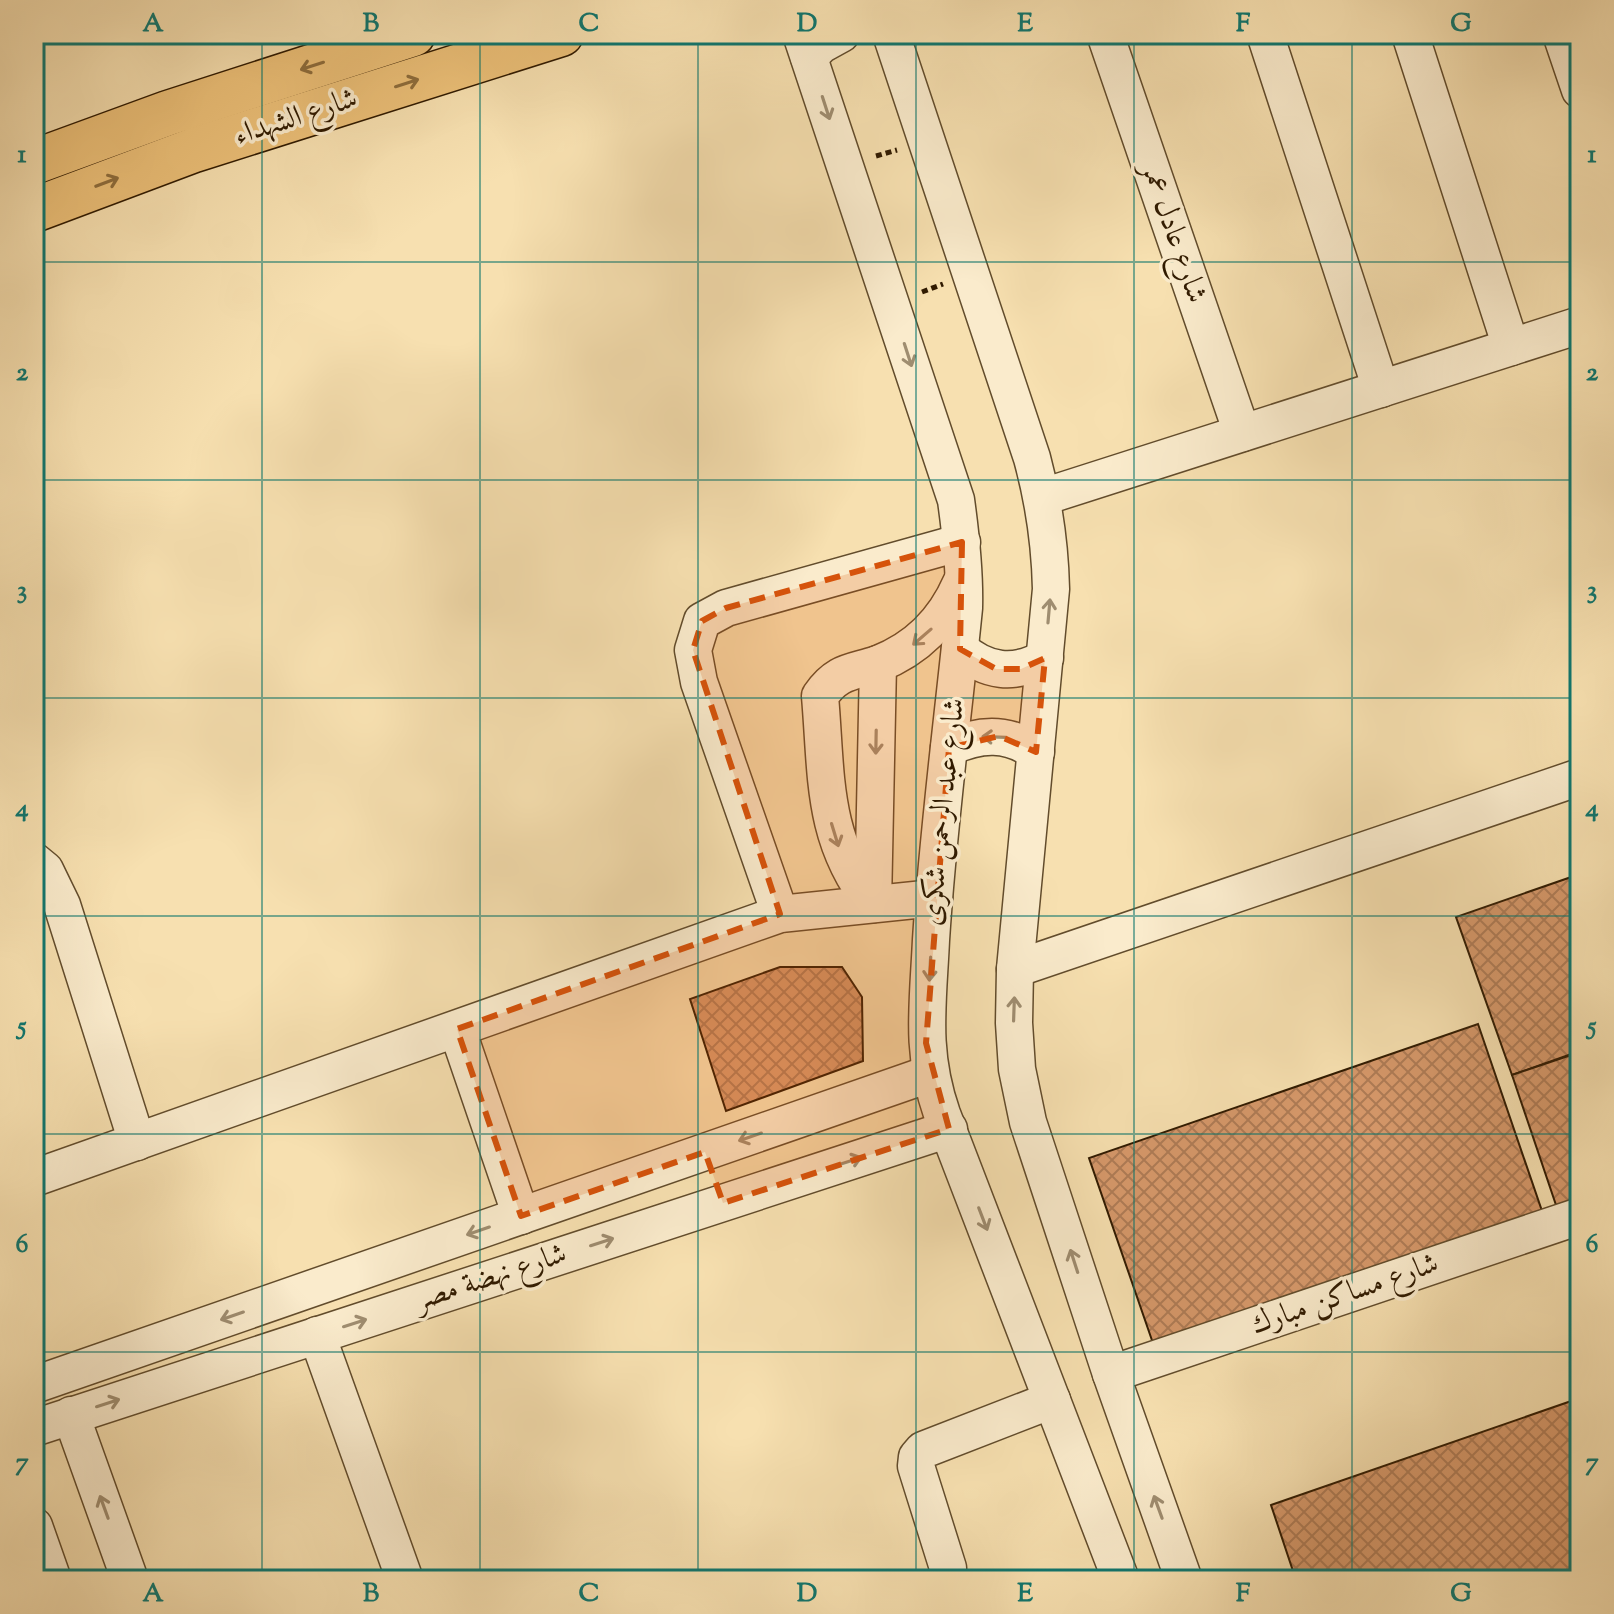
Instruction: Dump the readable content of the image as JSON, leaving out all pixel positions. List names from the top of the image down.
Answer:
{
  "streets": {
    "highway": ["شارع الشهداء"],
    "street": [
      "شارع عادل عمر",
      "شارع عبد الرحمن شكرى",
      "شارع نهضة مصر",
      "شارع مساكن مبارك"
    ]
  },
  "crossings": [
    ["شارع عبد الرحمن شكرى", "شارع نهضة مصر"]
  ],
  "grid": {
    "columns": [
      "A",
      "B",
      "C",
      "D",
      "E",
      "F",
      "G"
    ],
    "rows": [
      "1",
      "2",
      "3",
      "4",
      "5",
      "6",
      "7"
    ]
  }
}
